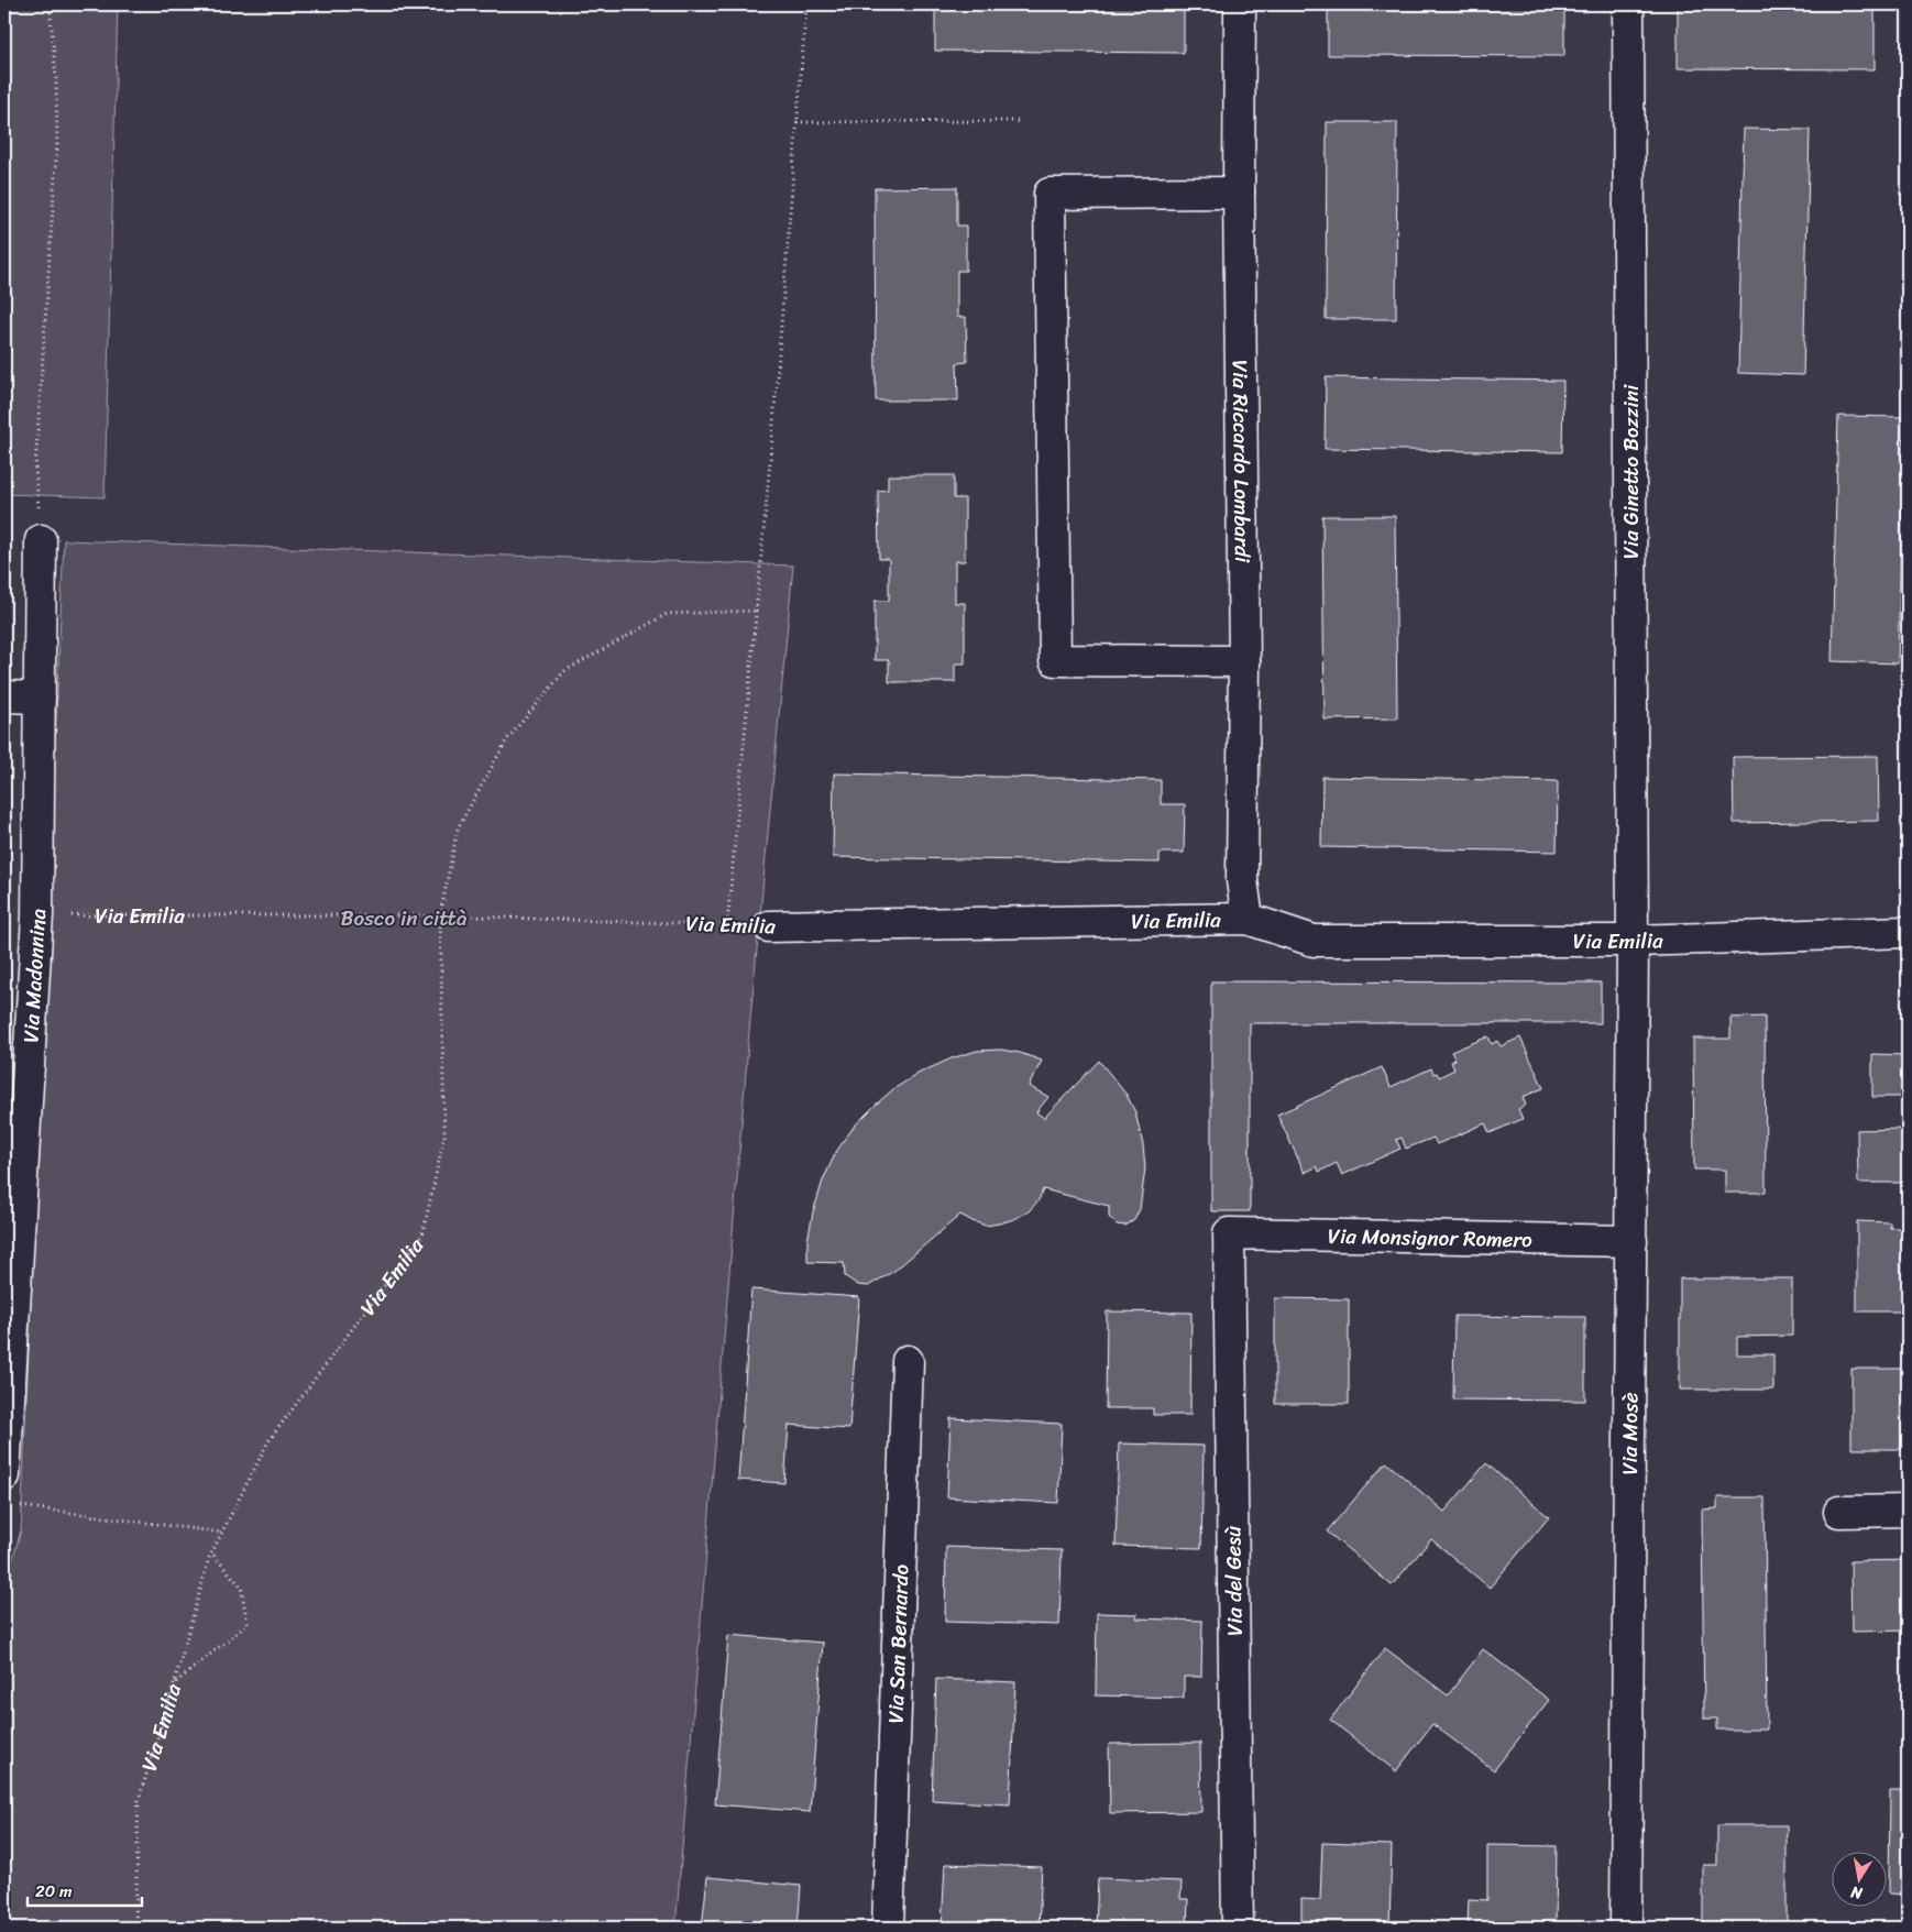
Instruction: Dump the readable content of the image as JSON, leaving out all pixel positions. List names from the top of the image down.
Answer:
{
  "streets": {
    "street": [
      "Via Riccardo Lombardi",
      "Via Ginetto Bozzini",
      "Via Emilia",
      "Via Madonnina",
      "Via Monsignor Romero",
      "Via Mosè",
      "Via del Gesù",
      "Via San Bernardo"
    ]
  },
  "crossings": [
    ["Via Riccardo Lombardi", "Via Emilia"],
    ["Via Ginetto Bozzini", "Via Emilia"],
    ["Via Ginetto Bozzini", "Via Mosè"],
    ["Via Emilia", "Via Madonnina"],
    ["Via Emilia", "Via Mosè"],
    ["Via Monsignor Romero", "Via Mosè"],
    ["Via Monsignor Romero", "Via del Gesù"]
  ],
  "parks": ["Bosco in città"],
  "scale_bar": "20 m",
  "north": "bottom"
}
